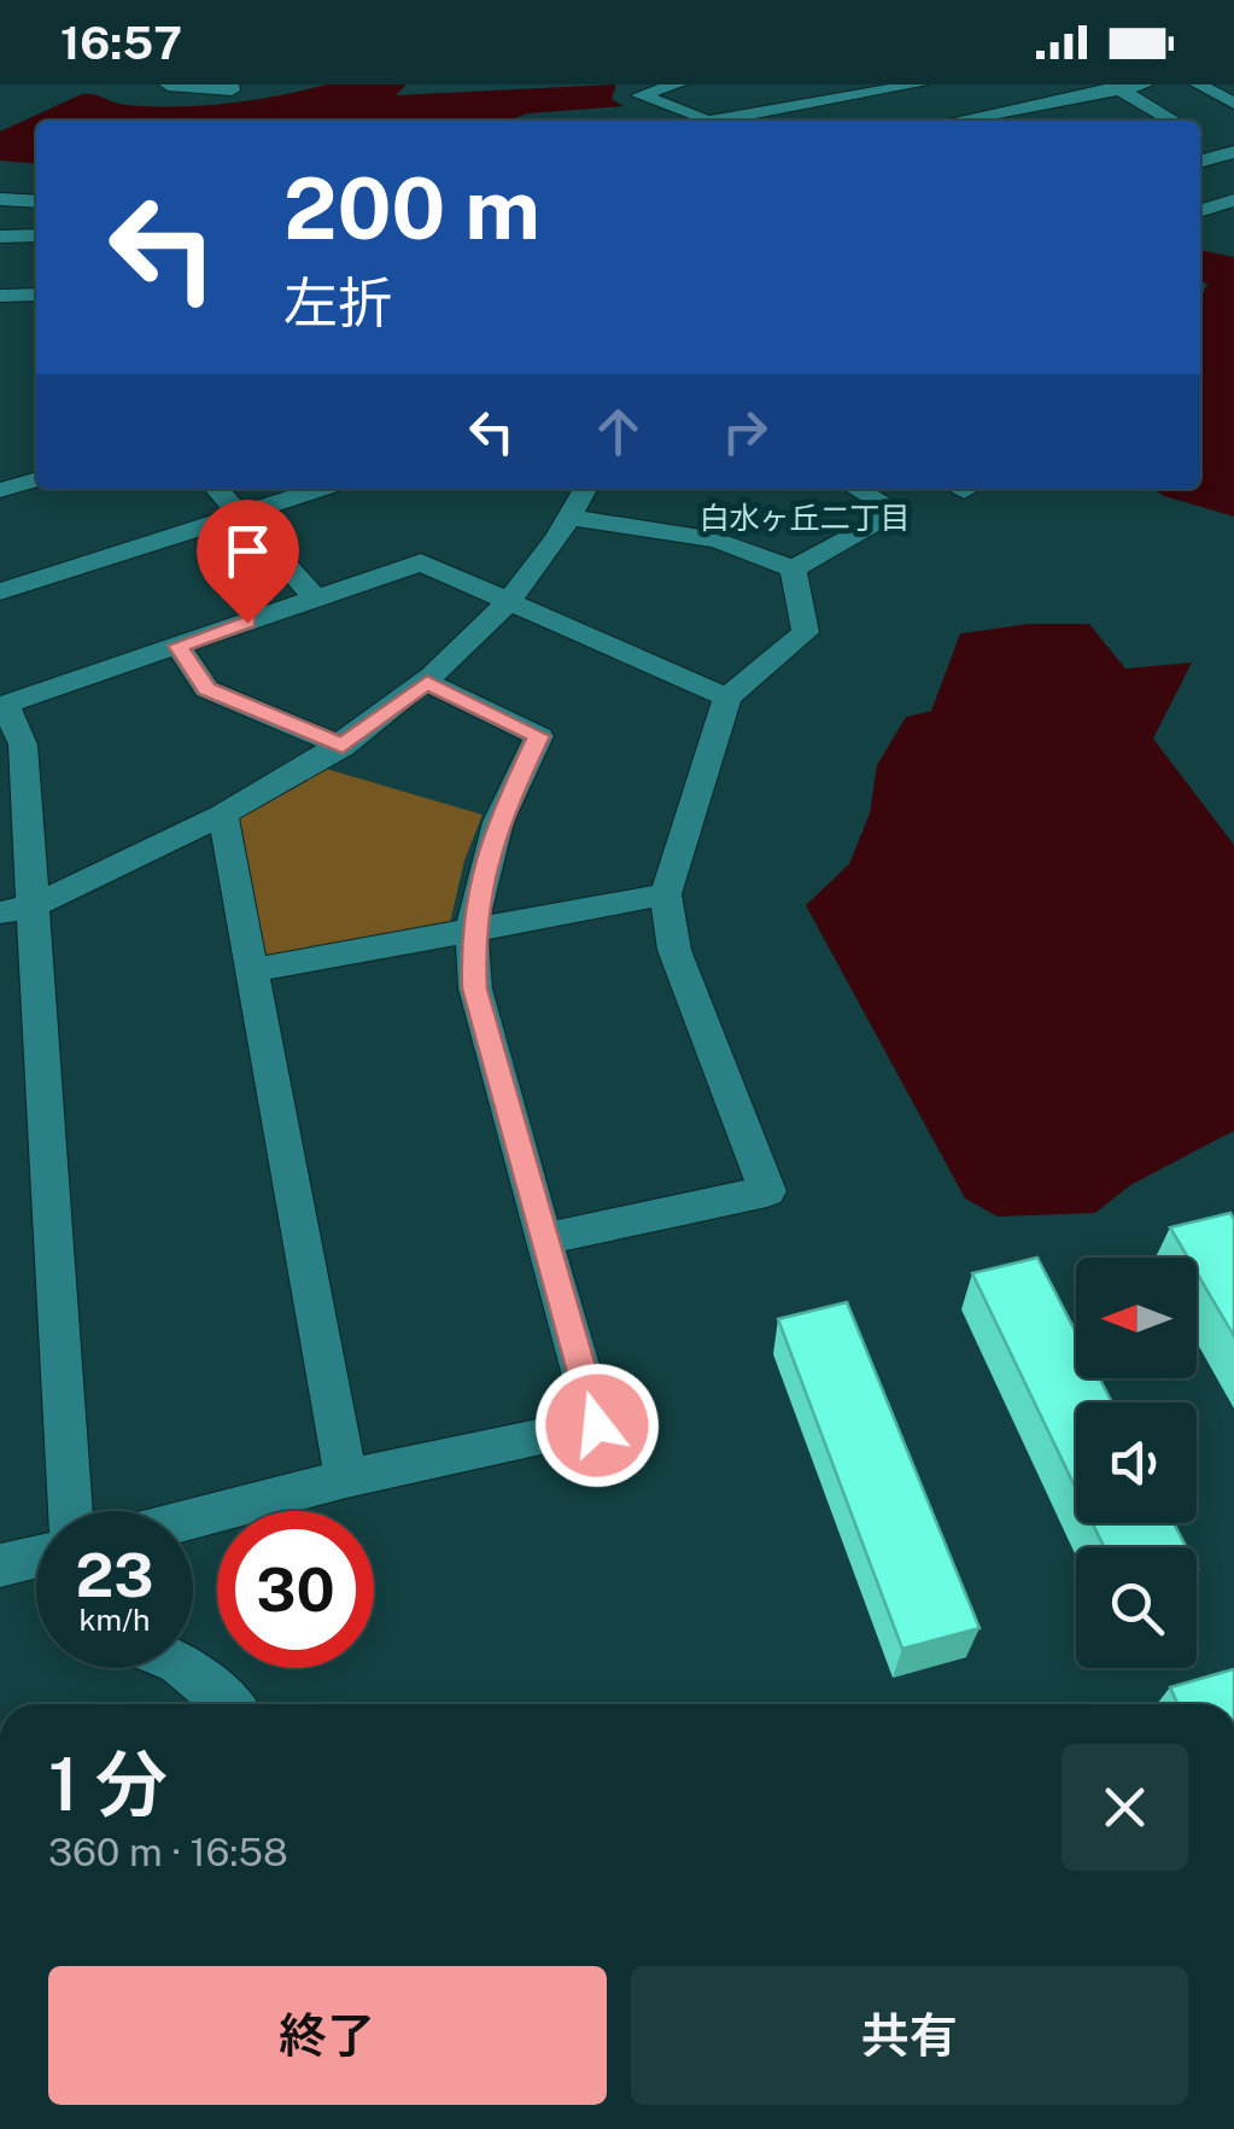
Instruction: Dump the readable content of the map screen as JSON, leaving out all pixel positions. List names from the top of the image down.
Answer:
{
  "districts": ["白水ヶ丘二丁目"],
  "north": "left",
  "page": {
    "status": "16:57",
    "turn": ["200 m", "左折"],
    "speed": "23 km/h",
    "limit": "30",
    "heading": ["1 分", "360 m · 16:58"],
    "buttons": ["終了", "共有"]
  }
}
